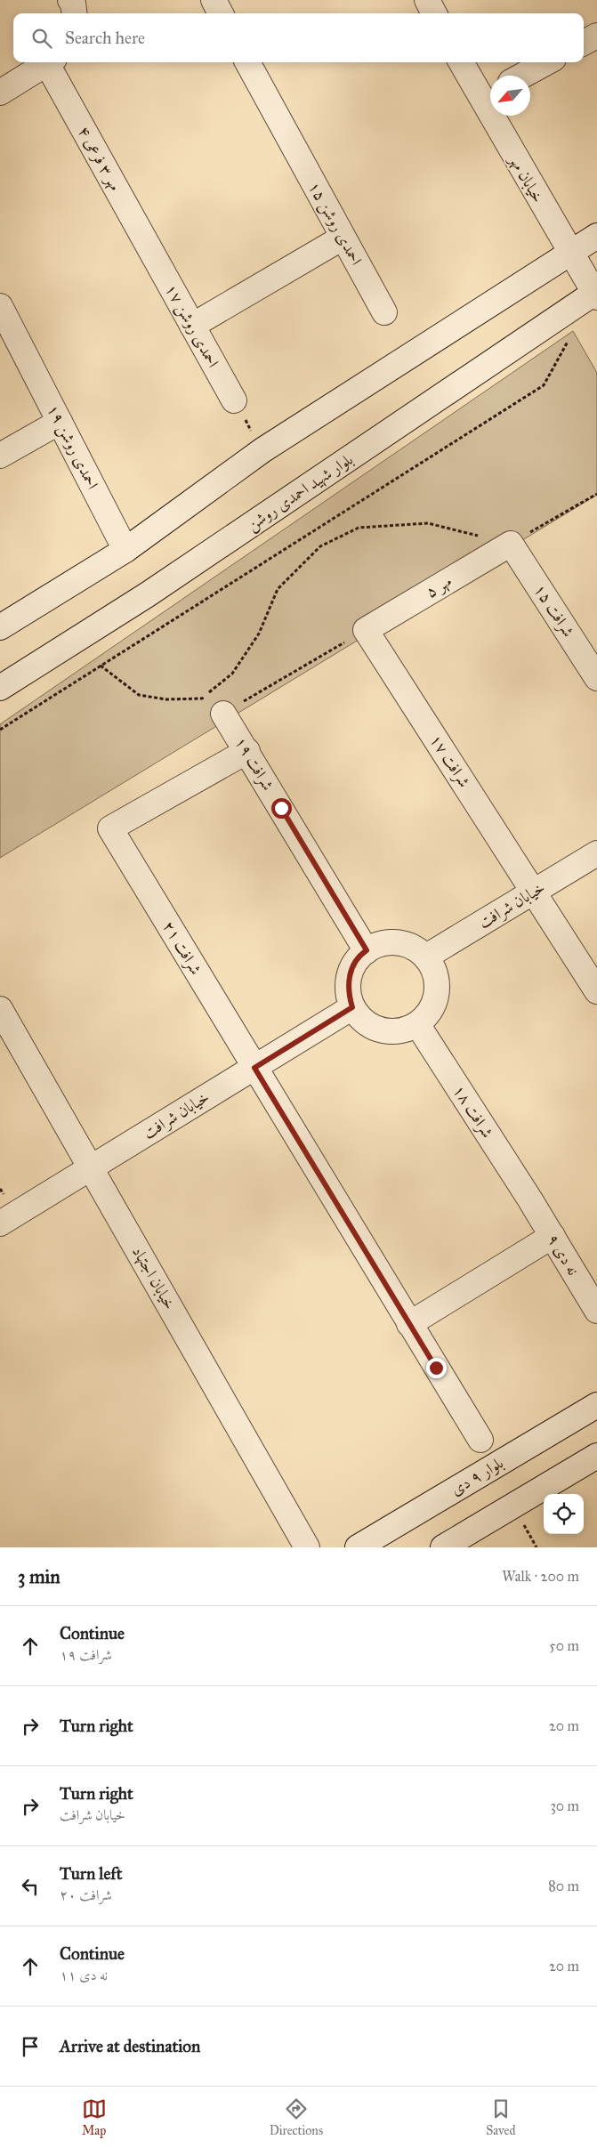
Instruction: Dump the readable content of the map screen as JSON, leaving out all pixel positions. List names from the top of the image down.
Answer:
{
  "streets": {
    "street": [
      "مهر ۳ فرعی ۴",
      "خیابان مهر",
      "احمدی روشن ۱۵",
      "احمدی روشن ۱۷",
      "احمدی روشن ۱۹",
      "بلوار شهید احمدی روشن",
      "مهر ۵",
      "شرافت ۱۵",
      "شرافت ۱۷",
      "شرافت ۱۹",
      "خیابان شرافت",
      "شرافت ۲۱",
      "شرافت ۱۸",
      "نه دی ۹",
      "خیابان اجتهاد",
      "بلوار ۹ دی"
    ]
  },
  "crossings": [
    ["مهر ۳ فرعی ۴", "احمدی روشن ۱۷"],
    ["خیابان مهر", "بلوار شهید احمدی روشن"],
    ["مهر ۵", "شرافت ۱۵"],
    ["مهر ۵", "شرافت ۱۷"],
    ["شرافت ۱۷", "خیابان شرافت"],
    ["شرافت ۱۹", "خیابان شرافت"],
    ["شرافت ۱۹", "شرافت ۲۱"],
    ["شرافت ۱۹", "شرافت ۱۸"],
    ["خیابان شرافت", "شرافت ۲۱"],
    ["خیابان شرافت", "شرافت ۱۸"],
    ["خیابان شرافت", "خیابان اجتهاد"],
    ["شرافت ۱۸", "نه دی ۹"]
  ],
  "north": "bottom left",
  "page": {
    "search": "Search here",
    "heading": ["3 min", "Walk · 200 m"],
    "list": [
      ["Continue", "شرافت ۱۹", "50 m"],
      ["Turn right", "20 m"],
      ["Turn right", "خیابان شرافت", "30 m"],
      ["Turn left", "شرافت ۲۰", "80 m"],
      ["Continue", "نه دی ۱۱", "20 m"],
      "Arrive at destination"
    ],
    "nav": ["Map", "Directions", "Saved"]
  }
}
